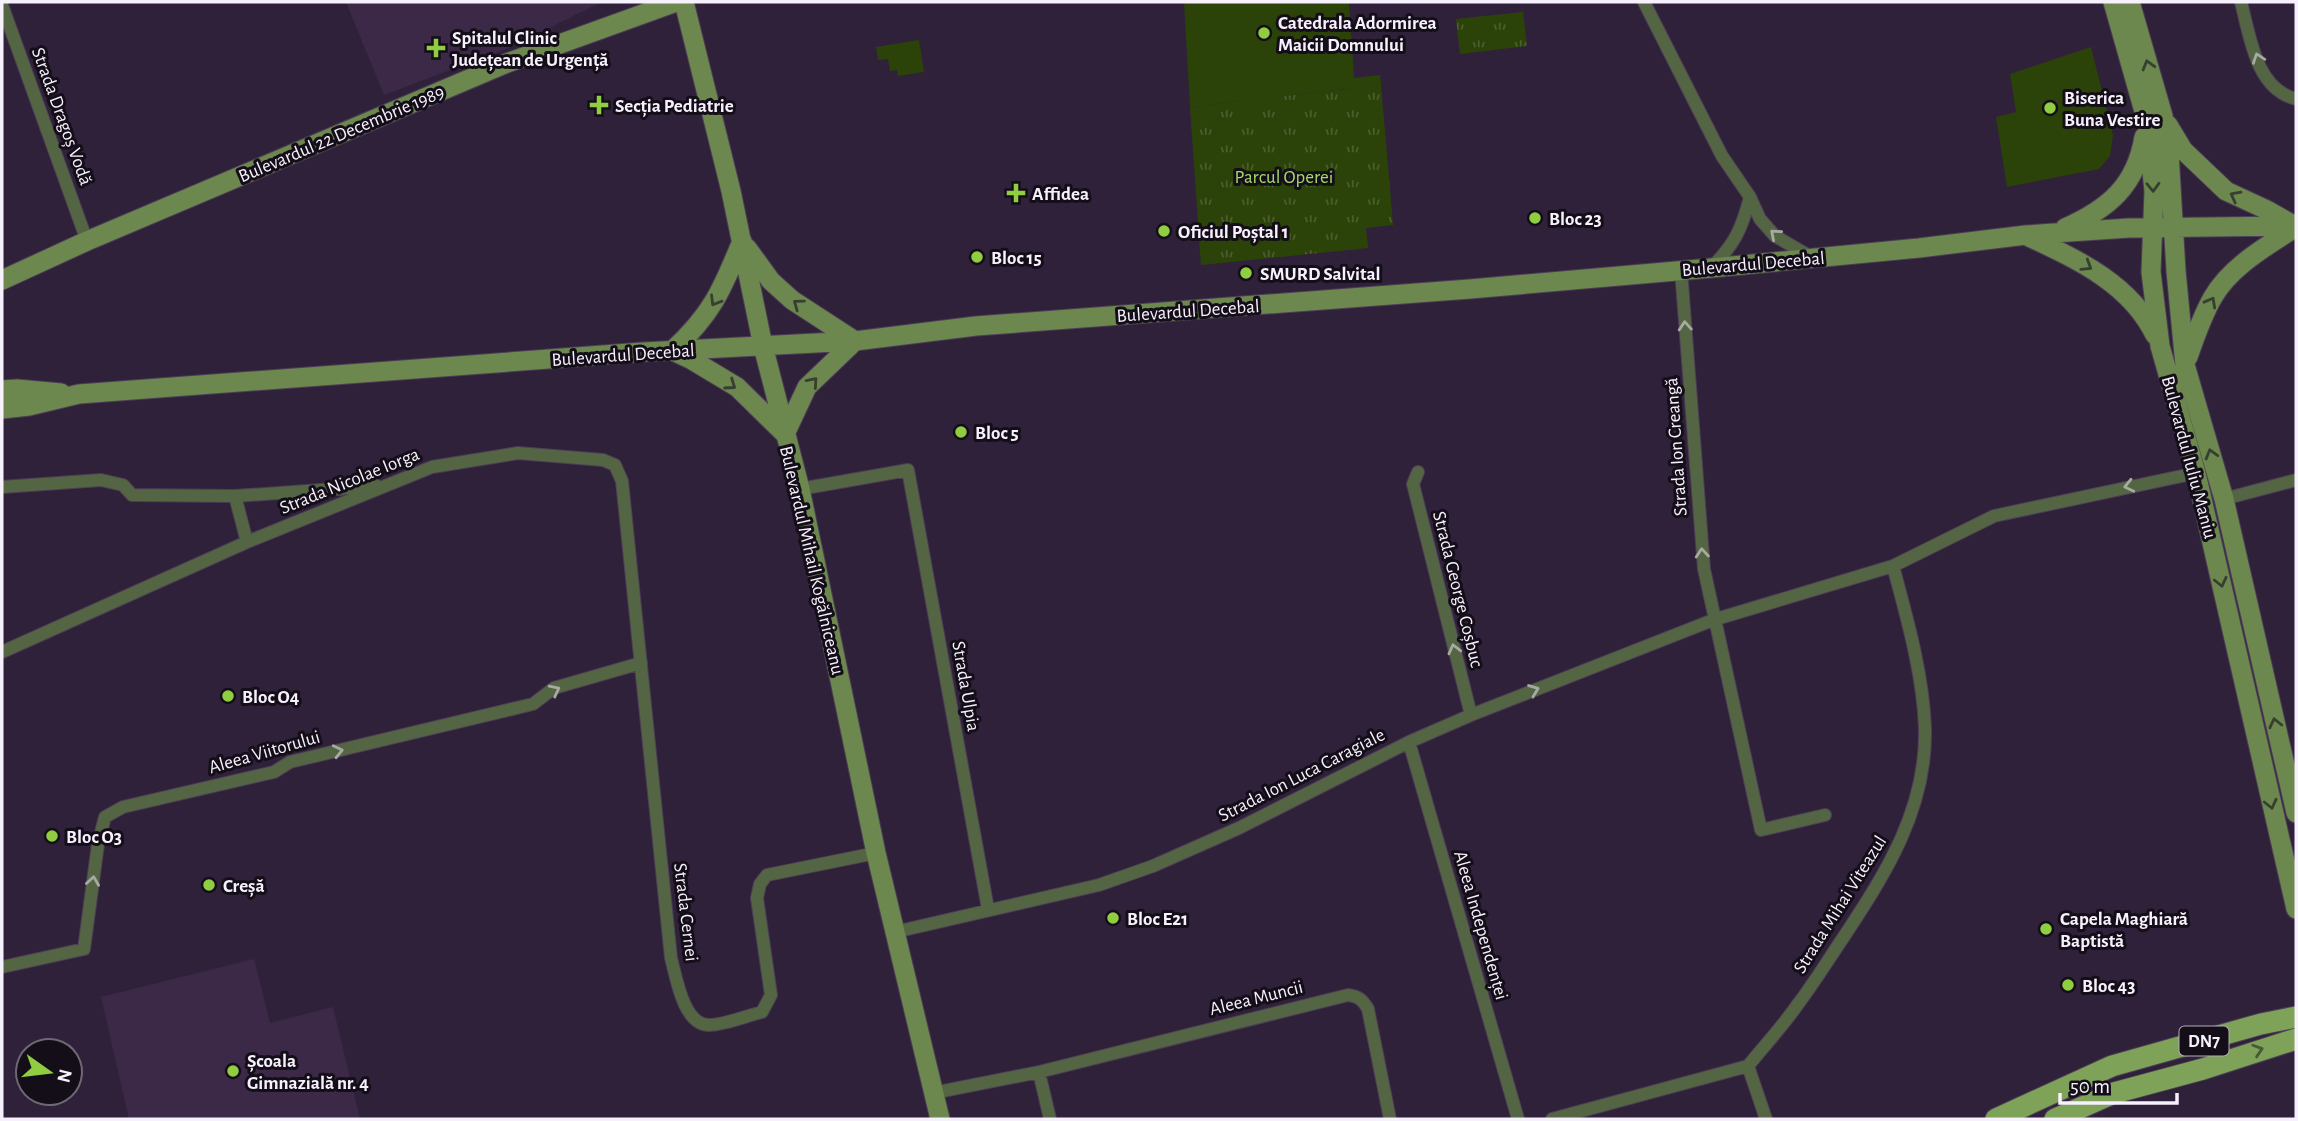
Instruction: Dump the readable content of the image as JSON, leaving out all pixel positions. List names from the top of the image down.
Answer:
{
  "streets": {
    "main road": [
      "Bulevardul 22 Decembrie 1989",
      "Bulevardul Decebal",
      "Bulevardul Iuliu Maniu",
      "Bulevardul Mihail Kogălniceanu",
      "DN7"
    ],
    "street": [
      "Strada Dragoș Vodă",
      "Strada Ion Creangă",
      "Strada Nicolae Iorga",
      "Strada George Coșbuc",
      "Strada Ulpia",
      "Aleea Viitorului",
      "Strada Ion Luca Caragiale",
      "Strada Mihai Viteazul",
      "Strada Cernei",
      "Aleea Independenței",
      "Aleea Muncii"
    ]
  },
  "crossings": [
    ["Strada Dragoș Vodă", "Bulevardul 22 Decembrie 1989"],
    ["Bulevardul Decebal", "Strada Ion Creangă"],
    ["Bulevardul Decebal", "Bulevardul Iuliu Maniu"],
    ["Bulevardul Decebal", "Bulevardul Mihail Kogălniceanu"],
    ["Strada Ion Creangă", "Strada Ion Luca Caragiale"],
    ["Bulevardul Iuliu Maniu", "Strada Ion Luca Caragiale"],
    ["Strada Nicolae Iorga", "Strada Cernei"],
    ["Bulevardul Mihail Kogălniceanu", "Strada Ulpia"],
    ["Bulevardul Mihail Kogălniceanu", "Strada Ion Luca Caragiale"],
    ["Bulevardul Mihail Kogălniceanu", "Strada Cernei"],
    ["Bulevardul Mihail Kogălniceanu", "Aleea Muncii"],
    ["Strada George Coșbuc", "Strada Ion Luca Caragiale"],
    ["Strada Ulpia", "Strada Ion Luca Caragiale"],
    ["Aleea Viitorului", "Strada Cernei"],
    ["Strada Ion Luca Caragiale", "Strada Mihai Viteazul"],
    ["Strada Ion Luca Caragiale", "Aleea Independenței"]
  ],
  "one_way": ["Strada Ion Creangă", "Strada George Coșbuc", "Aleea Viitorului"],
  "parks": ["Parcul Operei"],
  "places": {
    "other": [
      "Catedrala Adormirea Maicii Domnului",
      "Biserica Buna Vestire",
      "Bloc 23",
      "Oficiul Poștal 1",
      "Bloc 15",
      "SMURD Salvital",
      "Bloc 5",
      "Bloc O4",
      "Bloc O3",
      "Creșă",
      "Bloc E21",
      "Capela Maghiară Baptistă",
      "Bloc 43",
      "Școala Gimnazială nr. 4"
    ],
    "health": ["Spitalul Clinic Județean de Urgență", "Secția Pediatrie", "Affidea"]
  },
  "scale_bar": "50 m",
  "north": "right"
}
